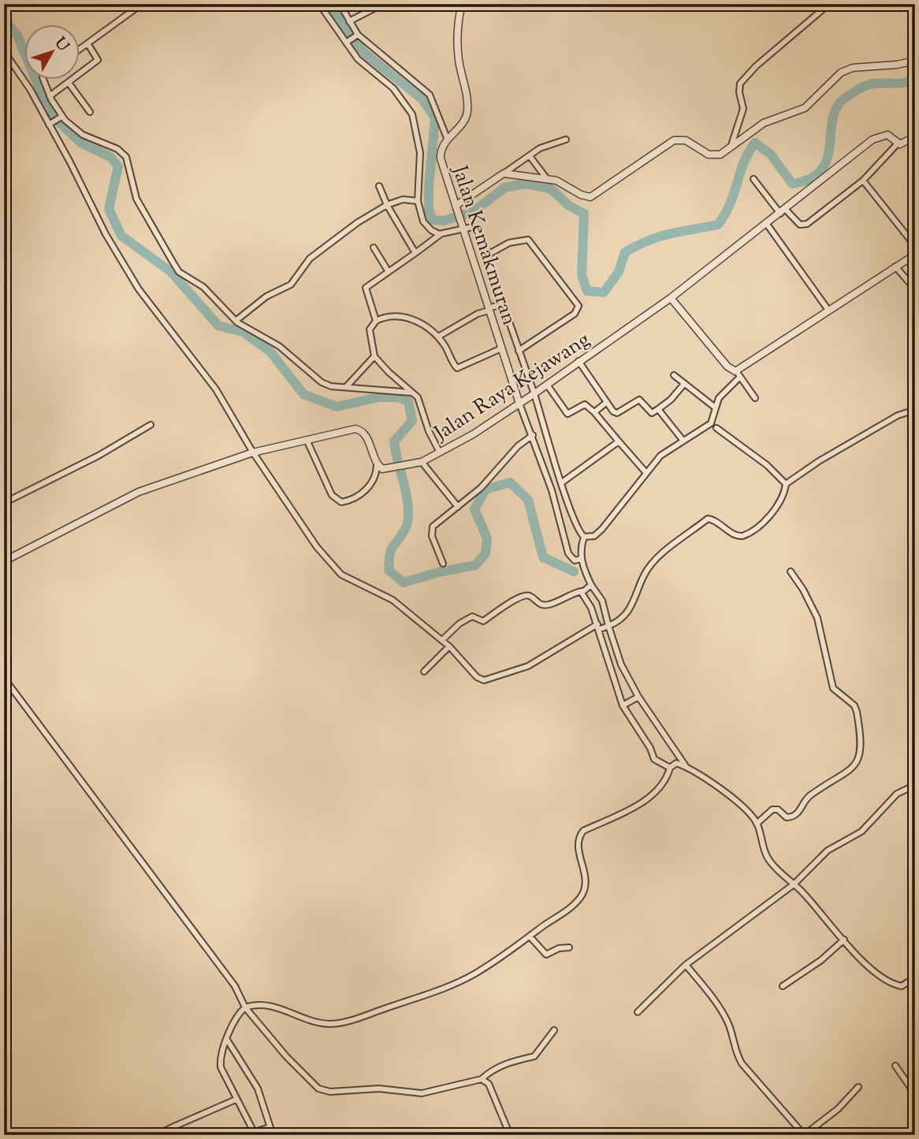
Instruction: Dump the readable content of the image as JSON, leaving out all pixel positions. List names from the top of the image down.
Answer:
{
  "streets": {
    "street": ["Jalan Kemakmuran", "Jalan Raya Kejawang"]
  },
  "crossings": [
    ["Jalan Kemakmuran", "Jalan Raya Kejawang"]
  ],
  "north": "top right"
}
